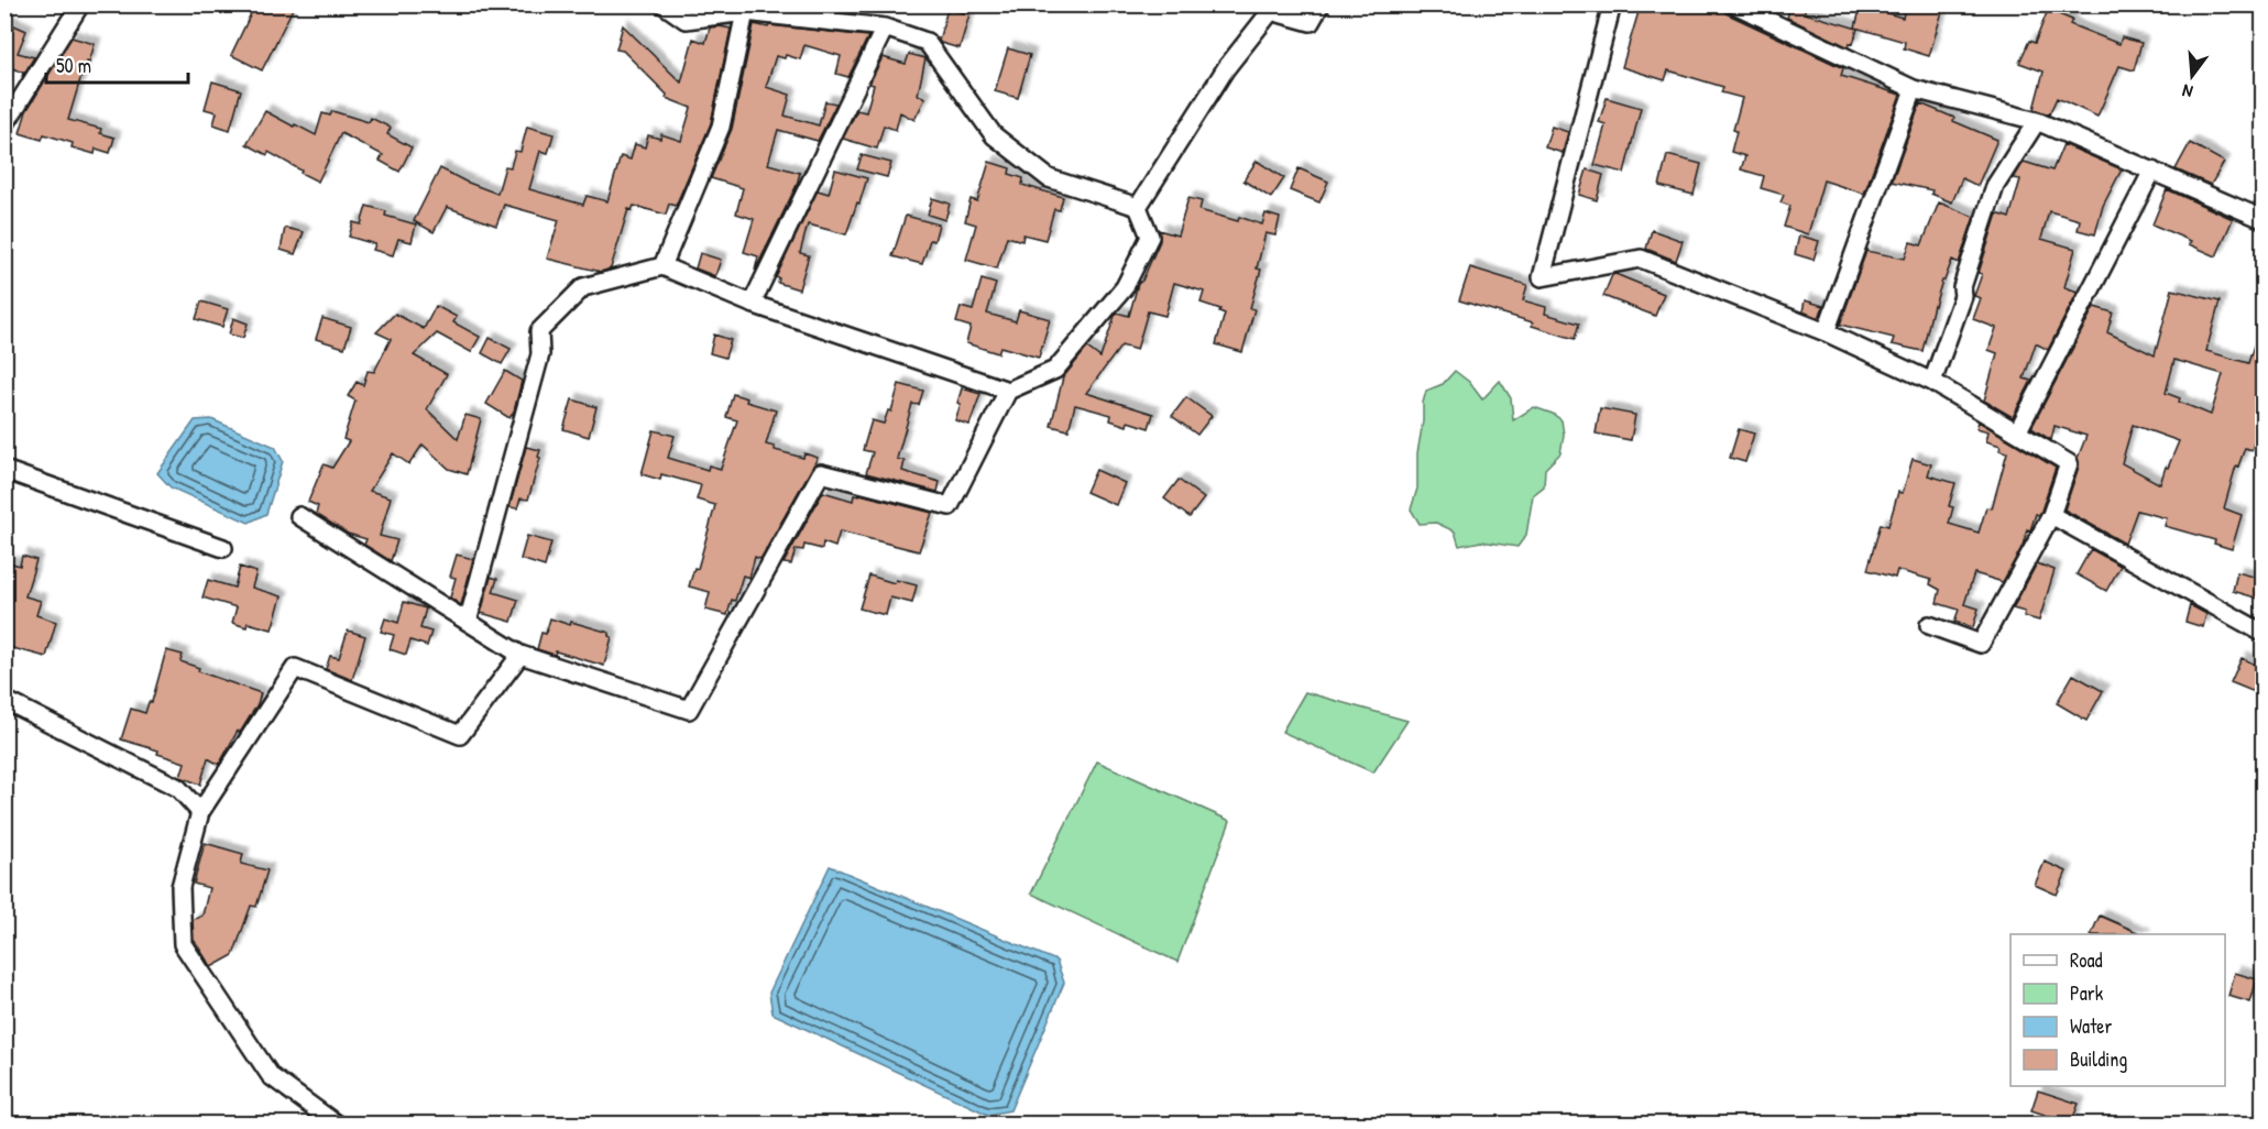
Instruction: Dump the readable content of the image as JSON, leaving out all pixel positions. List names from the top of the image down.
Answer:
{
  "legend": [
    "Road",
    "Park",
    "Water",
    "Building"
  ],
  "scale_bar": "50 m",
  "north": "bottom"
}
